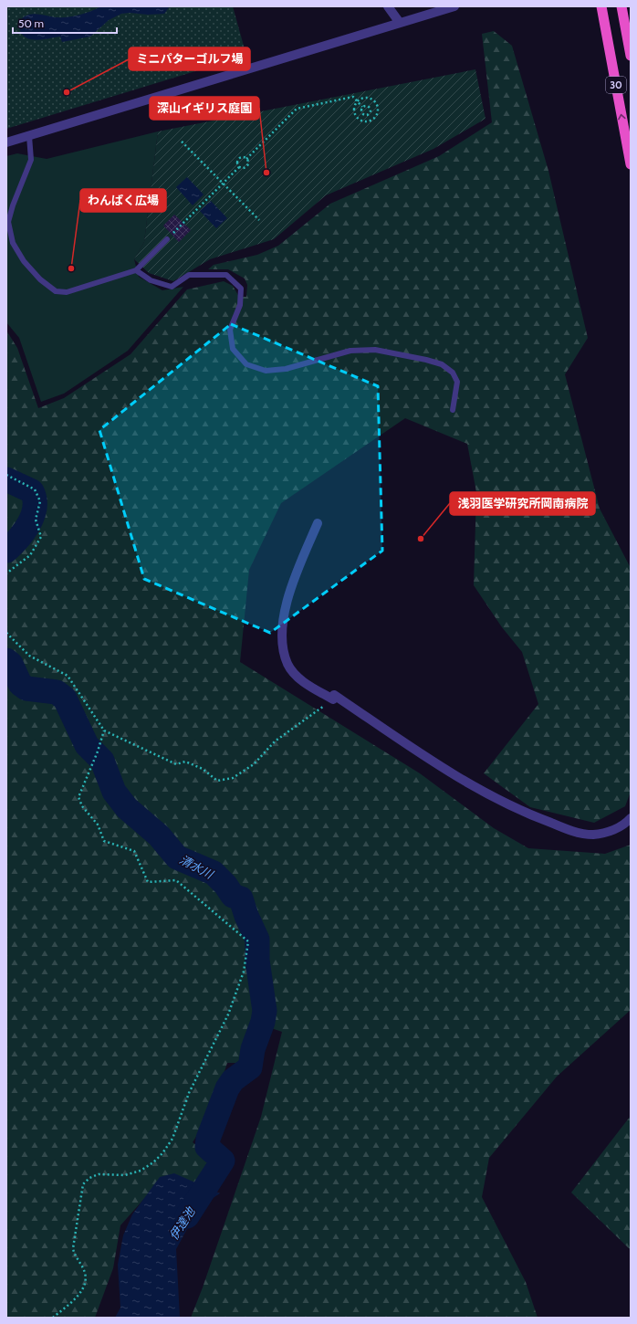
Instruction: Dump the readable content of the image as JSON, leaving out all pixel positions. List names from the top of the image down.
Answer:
{
  "streets": {
    "highway": ["30"]
  },
  "water": ["清水川", "伊達池"],
  "places": [
    "ミニパターゴルフ場",
    "深山イギリス庭園",
    "わんぱく広場",
    "浅羽医学研究所岡南病院"
  ],
  "scale_bar": "50 m"
}
